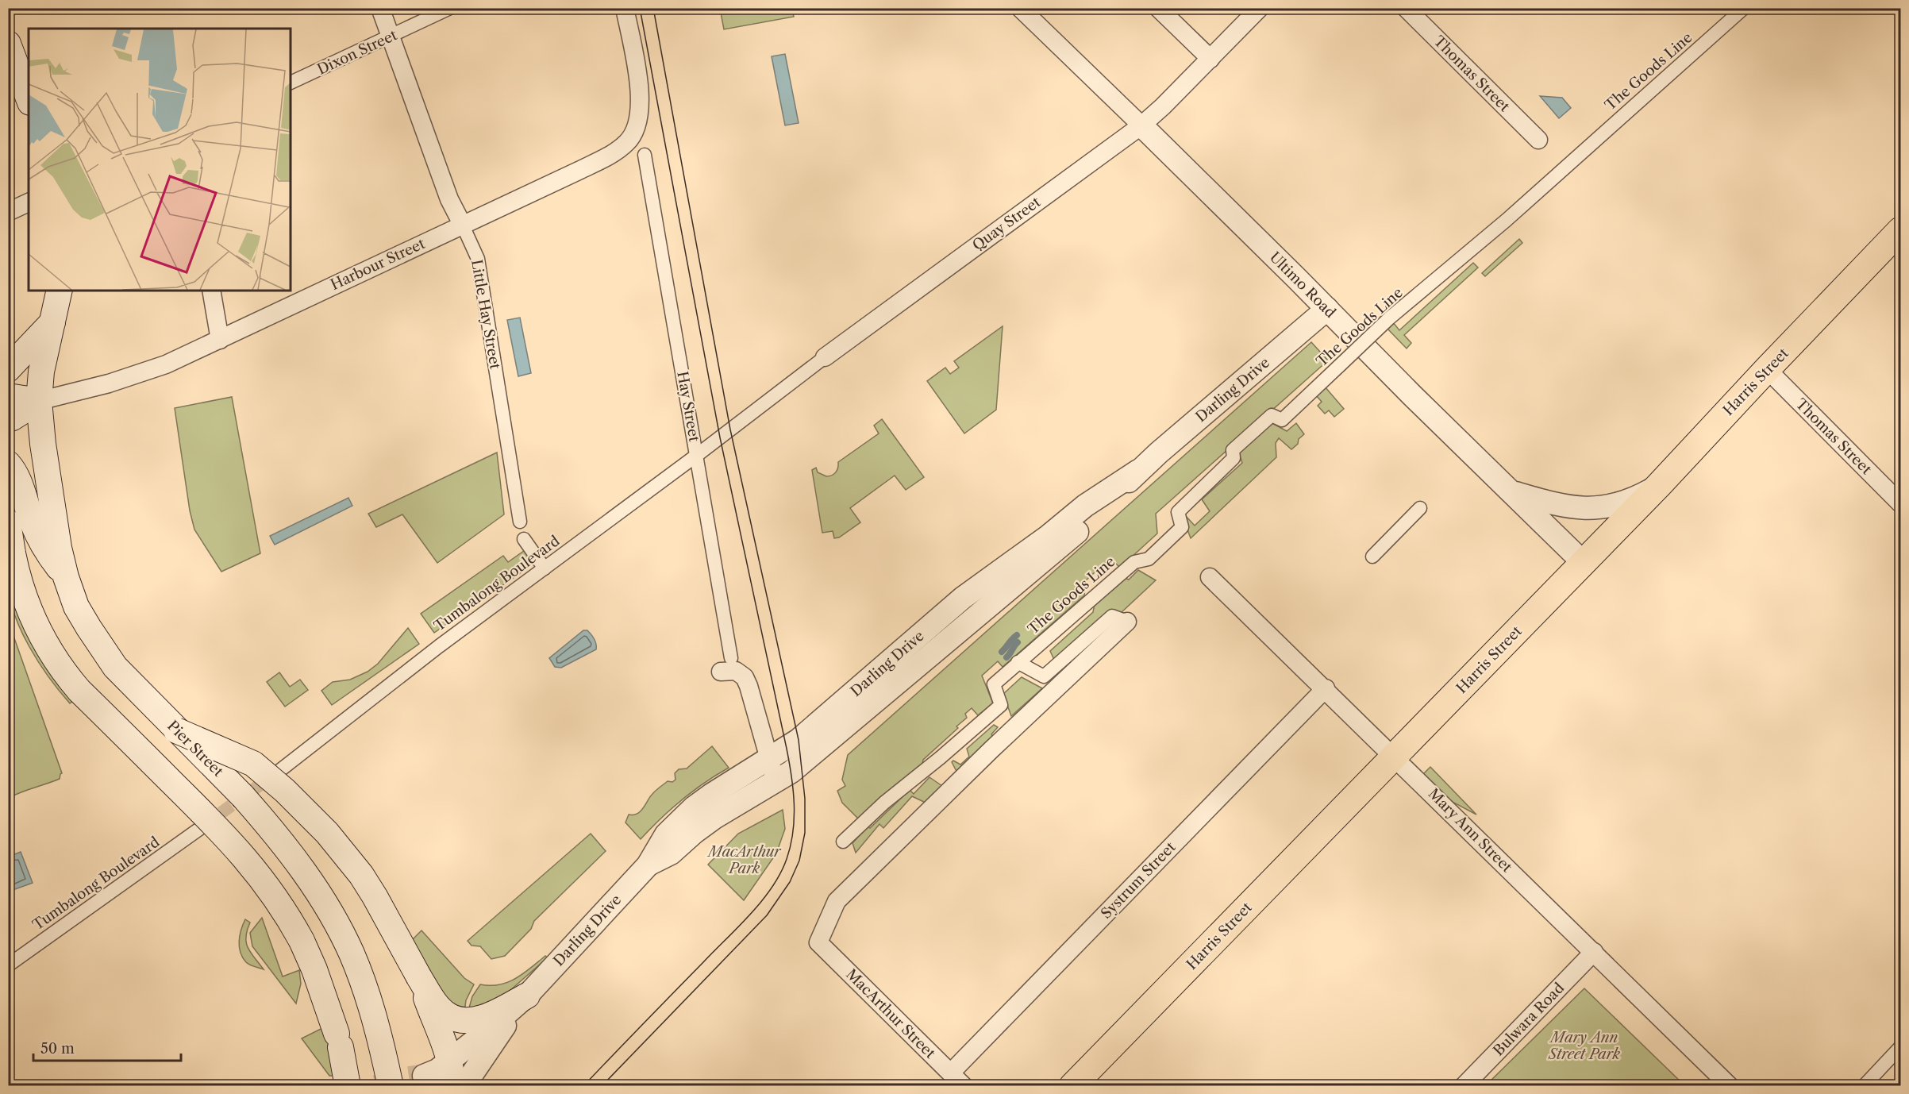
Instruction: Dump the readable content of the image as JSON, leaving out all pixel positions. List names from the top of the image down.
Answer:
{
  "streets": {
    "main road": ["Harbour Street", "Harris Street", "Pier Street"],
    "street": [
      "Dixon Street",
      "The Goods Line",
      "Thomas Street",
      "Quay Street",
      "Ultimo Road",
      "Little Hay Street",
      "Darling Drive",
      "Hay Street",
      "Tumbalong Boulevard",
      "Mary Ann Street",
      "Systrum Street",
      "MacArthur Street",
      "Bulwara Road"
    ]
  },
  "crossings": [
    ["Dixon Street", "Little Hay Street"],
    ["Thomas Street", "Harris Street"],
    ["Quay Street", "Ultimo Road"],
    ["Quay Street", "Tumbalong Boulevard"],
    ["Harbour Street", "Little Hay Street"],
    ["Harbour Street", "Pier Street"],
    ["Ultimo Road", "Harris Street"],
    ["Ultimo Road", "Darling Drive"],
    ["Harris Street", "Mary Ann Street"],
    ["Hay Street", "Tumbalong Boulevard"],
    ["Mary Ann Street", "Systrum Street"],
    ["Mary Ann Street", "Bulwara Road"],
    ["Systrum Street", "MacArthur Street"]
  ],
  "parks": ["MacArthur Park", "Mary Ann Street Park"],
  "scale_bar": "50 m"
}
